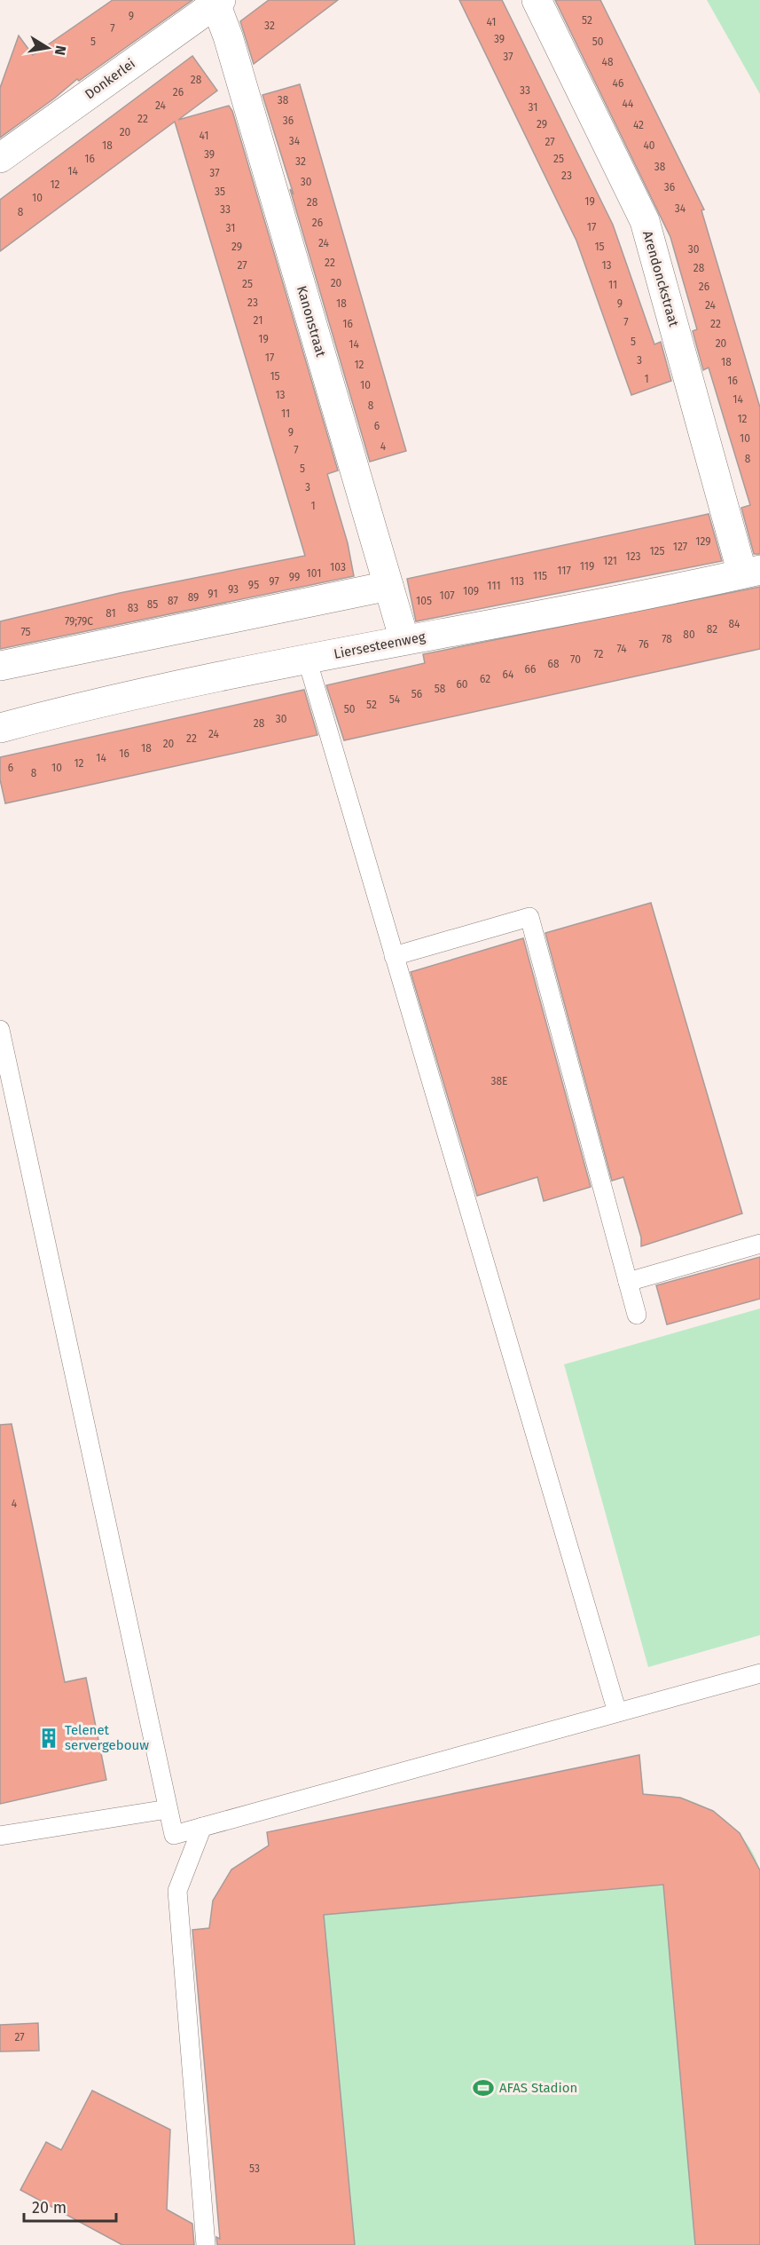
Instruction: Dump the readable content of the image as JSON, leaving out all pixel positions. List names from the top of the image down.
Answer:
{
  "streets": {
    "street": [
      "Donkerlei",
      "Arendonckstraat",
      "Kanonstraat",
      "Liersesteenweg"
    ]
  },
  "crossings": [
    ["Donkerlei", "Kanonstraat"],
    ["Arendonckstraat", "Liersesteenweg"],
    ["Kanonstraat", "Liersesteenweg"]
  ],
  "places": {
    "building": ["Telenet servergebouw"],
    "sports": ["AFAS Stadion"]
  },
  "house_numbers": [
    "9",
    "52",
    "41",
    "32",
    "7",
    "39",
    "5",
    "50",
    "37",
    "48",
    "28",
    "46",
    "33",
    "26",
    "38",
    "44",
    "24",
    "31",
    "22",
    "36",
    "29",
    "42",
    "20",
    "41",
    "34",
    "27",
    "18",
    "40",
    "39",
    "16",
    "25",
    "32",
    "38",
    "14",
    "37",
    "23",
    "30",
    "12",
    "36",
    "35",
    "10",
    "19",
    "28",
    "34",
    "33",
    "8",
    "26",
    "17",
    "31",
    "24",
    "29",
    "15",
    "30",
    "22",
    "27",
    "13",
    "28",
    "20",
    "25",
    "11",
    "26",
    "23",
    "18",
    "9",
    "24",
    "21",
    "7",
    "16",
    "22",
    "19",
    "5",
    "20",
    "14",
    "17",
    "3",
    "18",
    "12",
    "15",
    "1",
    "16",
    "10",
    "13",
    "14",
    "8",
    "11",
    "12",
    "6",
    "9",
    "10",
    "4",
    "7",
    "8",
    "5",
    "3",
    "1",
    "129",
    "127",
    "125",
    "123",
    "121",
    "119",
    "103",
    "117",
    "101",
    "115",
    "99",
    "97",
    "113",
    "95",
    "111",
    "93",
    "109",
    "91",
    "107",
    "89",
    "87",
    "105",
    "85",
    "83",
    "81",
    "79;79C",
    "84",
    "82",
    "75",
    "80",
    "78",
    "76",
    "74",
    "72",
    "70",
    "68",
    "66",
    "64",
    "62",
    "60",
    "58",
    "56",
    "54",
    "52",
    "50",
    "30",
    "28",
    "24",
    "22",
    "20",
    "18",
    "16",
    "14",
    "12",
    "6",
    "10",
    "8",
    "38E",
    "4",
    "27",
    "53"
  ],
  "scale_bar": "20 m",
  "north": "right"
}
